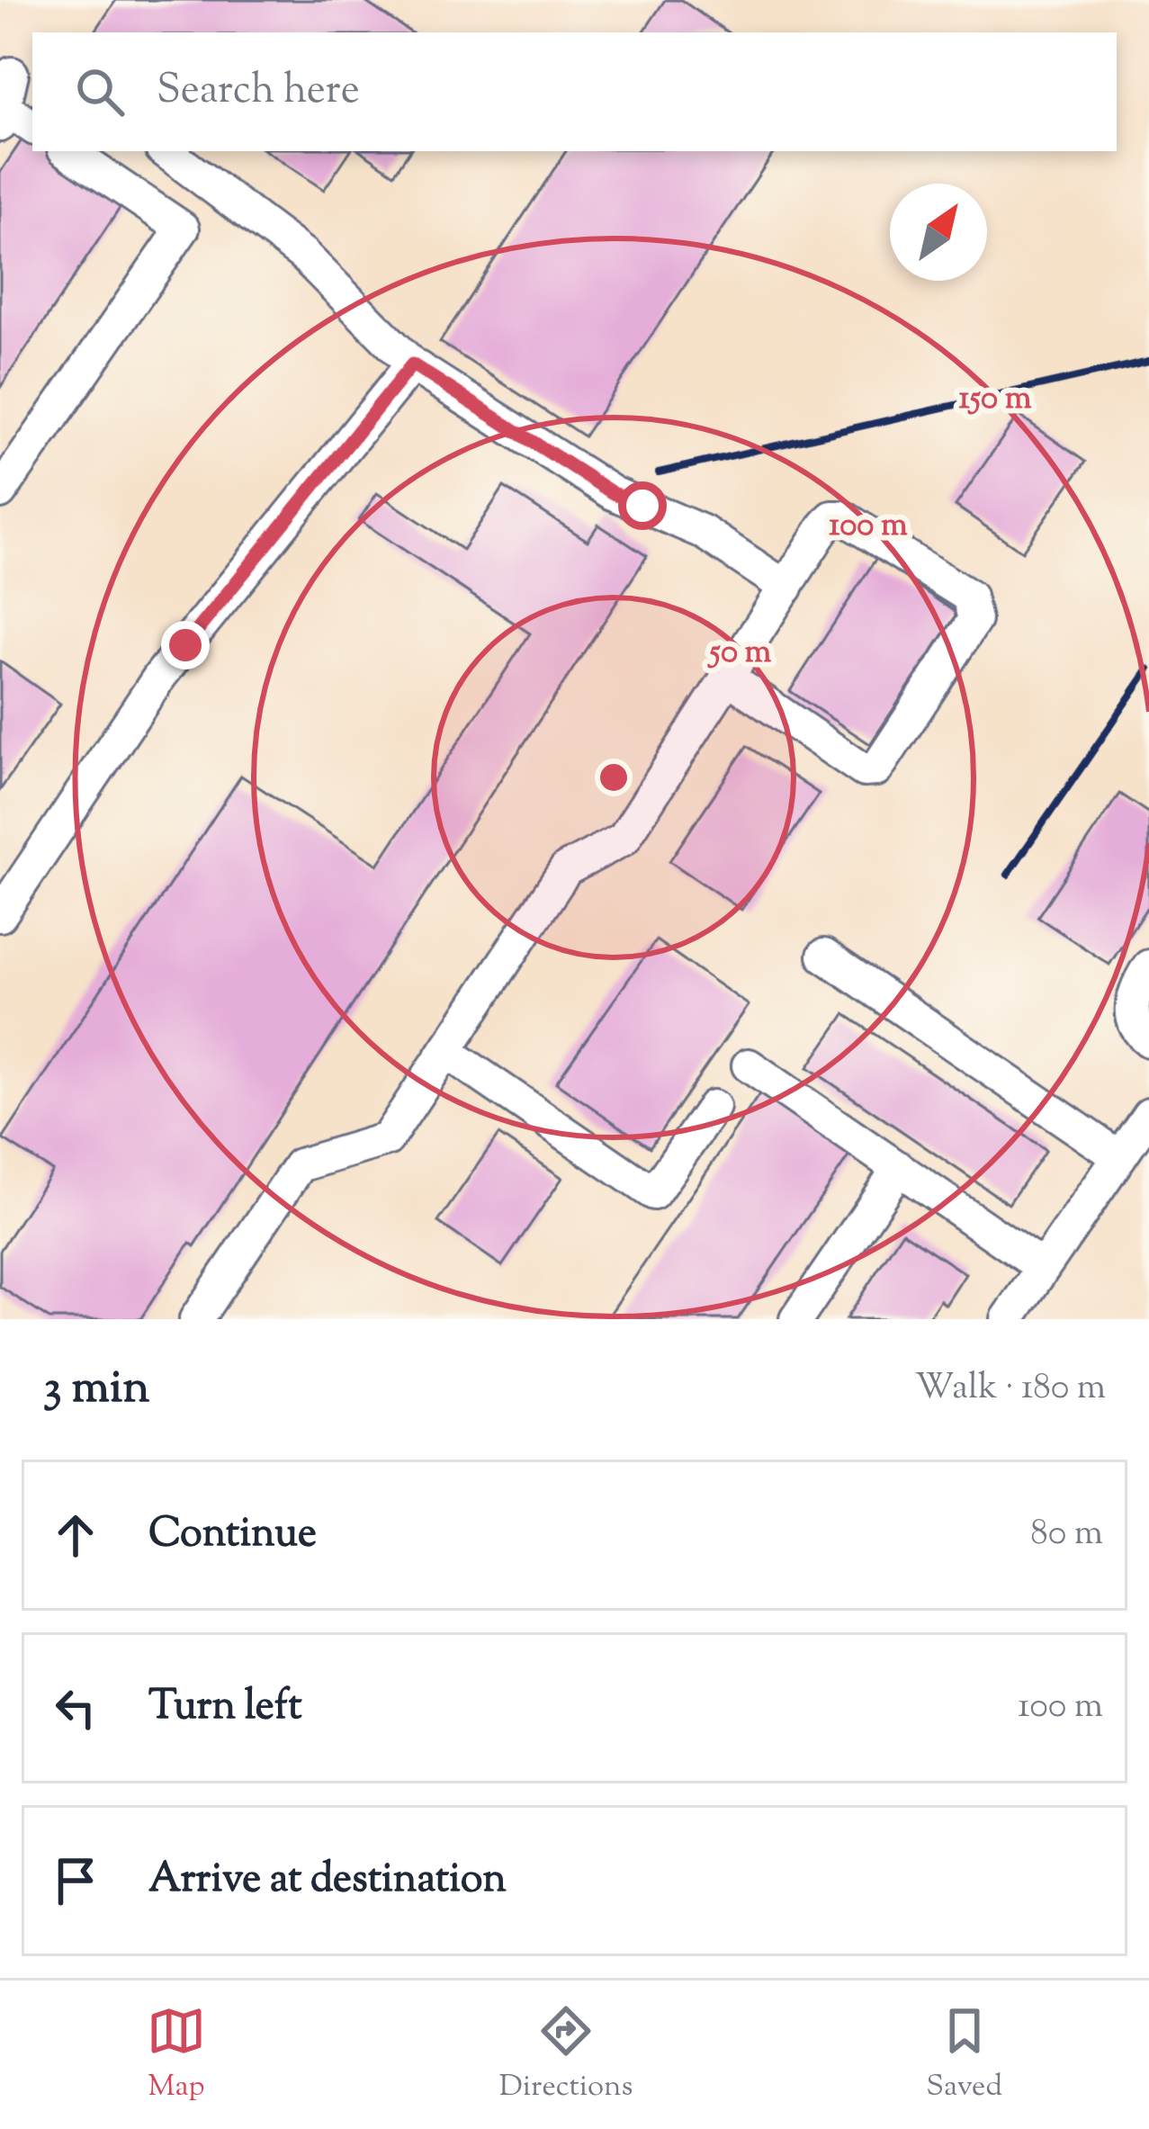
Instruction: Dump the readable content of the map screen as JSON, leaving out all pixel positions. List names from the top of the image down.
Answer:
{
  "north": "top right",
  "page": {
    "search": "Search here",
    "heading": ["3 min", "Walk · 180 m"],
    "list": [
      ["Continue", "80 m"],
      ["Turn left", "100 m"],
      "Arrive at destination"
    ],
    "nav": ["Map", "Directions", "Saved"]
  },
  "rings": ["150 m", "100 m", "50 m"]
}
